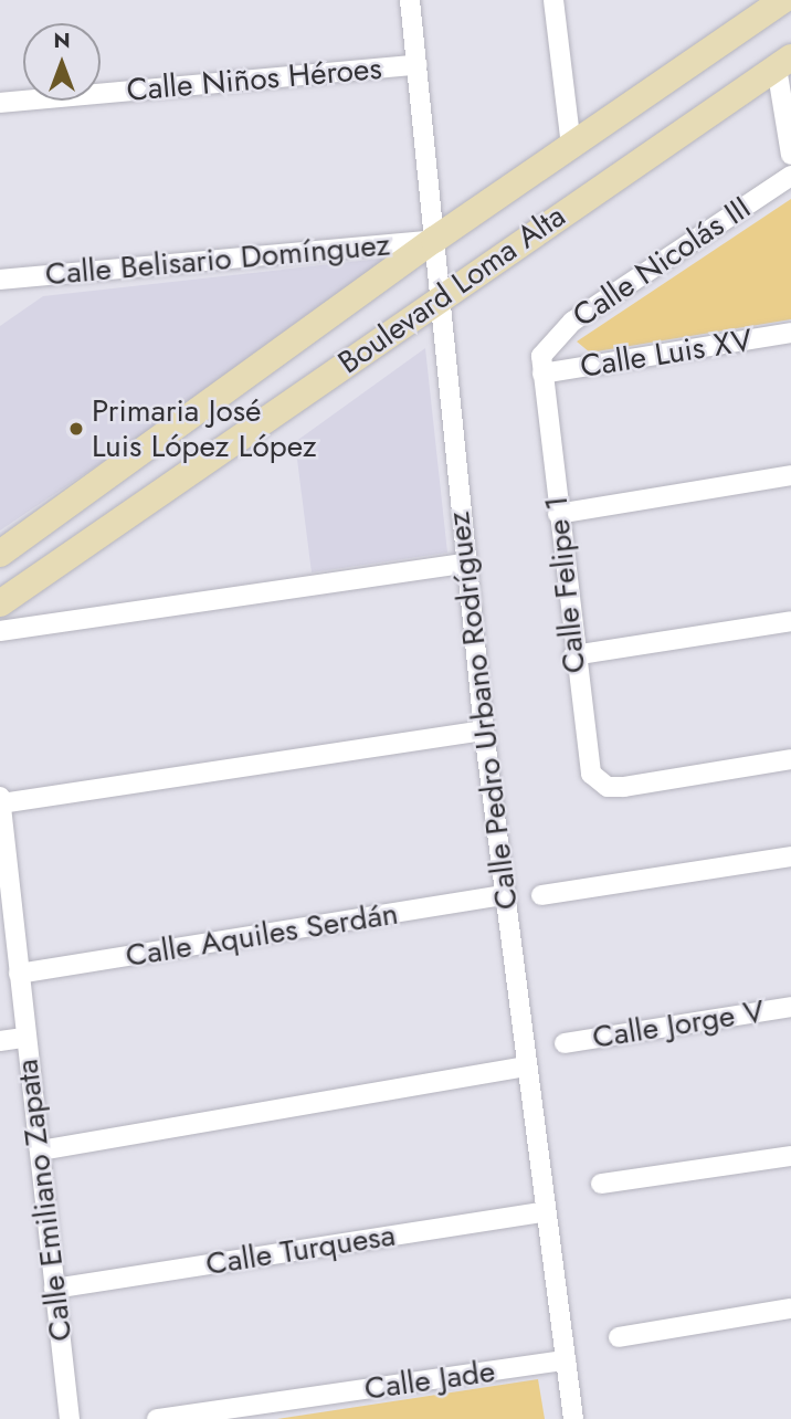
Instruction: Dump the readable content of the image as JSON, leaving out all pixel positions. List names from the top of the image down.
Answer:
{
  "streets": {
    "street": [
      "Calle Niños Héroes",
      "Calle Belisario Domínguez",
      "Calle Nicolás III",
      "Boulevard Loma Alta",
      "Calle Luis XV",
      "Calle Felipe 1",
      "Calle Pedro Urbano Rodríguez",
      "Calle Aquiles Serdán",
      "Calle Jorge V",
      "Calle Emiliano Zapata",
      "Calle Turquesa",
      "Calle Jade"
    ]
  },
  "crossings": [
    ["Calle Niños Héroes", "Calle Pedro Urbano Rodríguez"],
    ["Calle Belisario Domínguez", "Boulevard Loma Alta"],
    ["Calle Belisario Domínguez", "Calle Pedro Urbano Rodríguez"],
    ["Calle Nicolás III", "Calle Luis XV"],
    ["Calle Nicolás III", "Calle Felipe 1"],
    ["Boulevard Loma Alta", "Calle Pedro Urbano Rodríguez"],
    ["Calle Luis XV", "Calle Felipe 1"],
    ["Calle Pedro Urbano Rodríguez", "Calle Aquiles Serdán"],
    ["Calle Pedro Urbano Rodríguez", "Calle Turquesa"],
    ["Calle Pedro Urbano Rodríguez", "Calle Jade"],
    ["Calle Aquiles Serdán", "Calle Emiliano Zapata"],
    ["Calle Emiliano Zapata", "Calle Turquesa"]
  ],
  "places": ["Primaria José Luis López López"],
  "north": "top"
}
